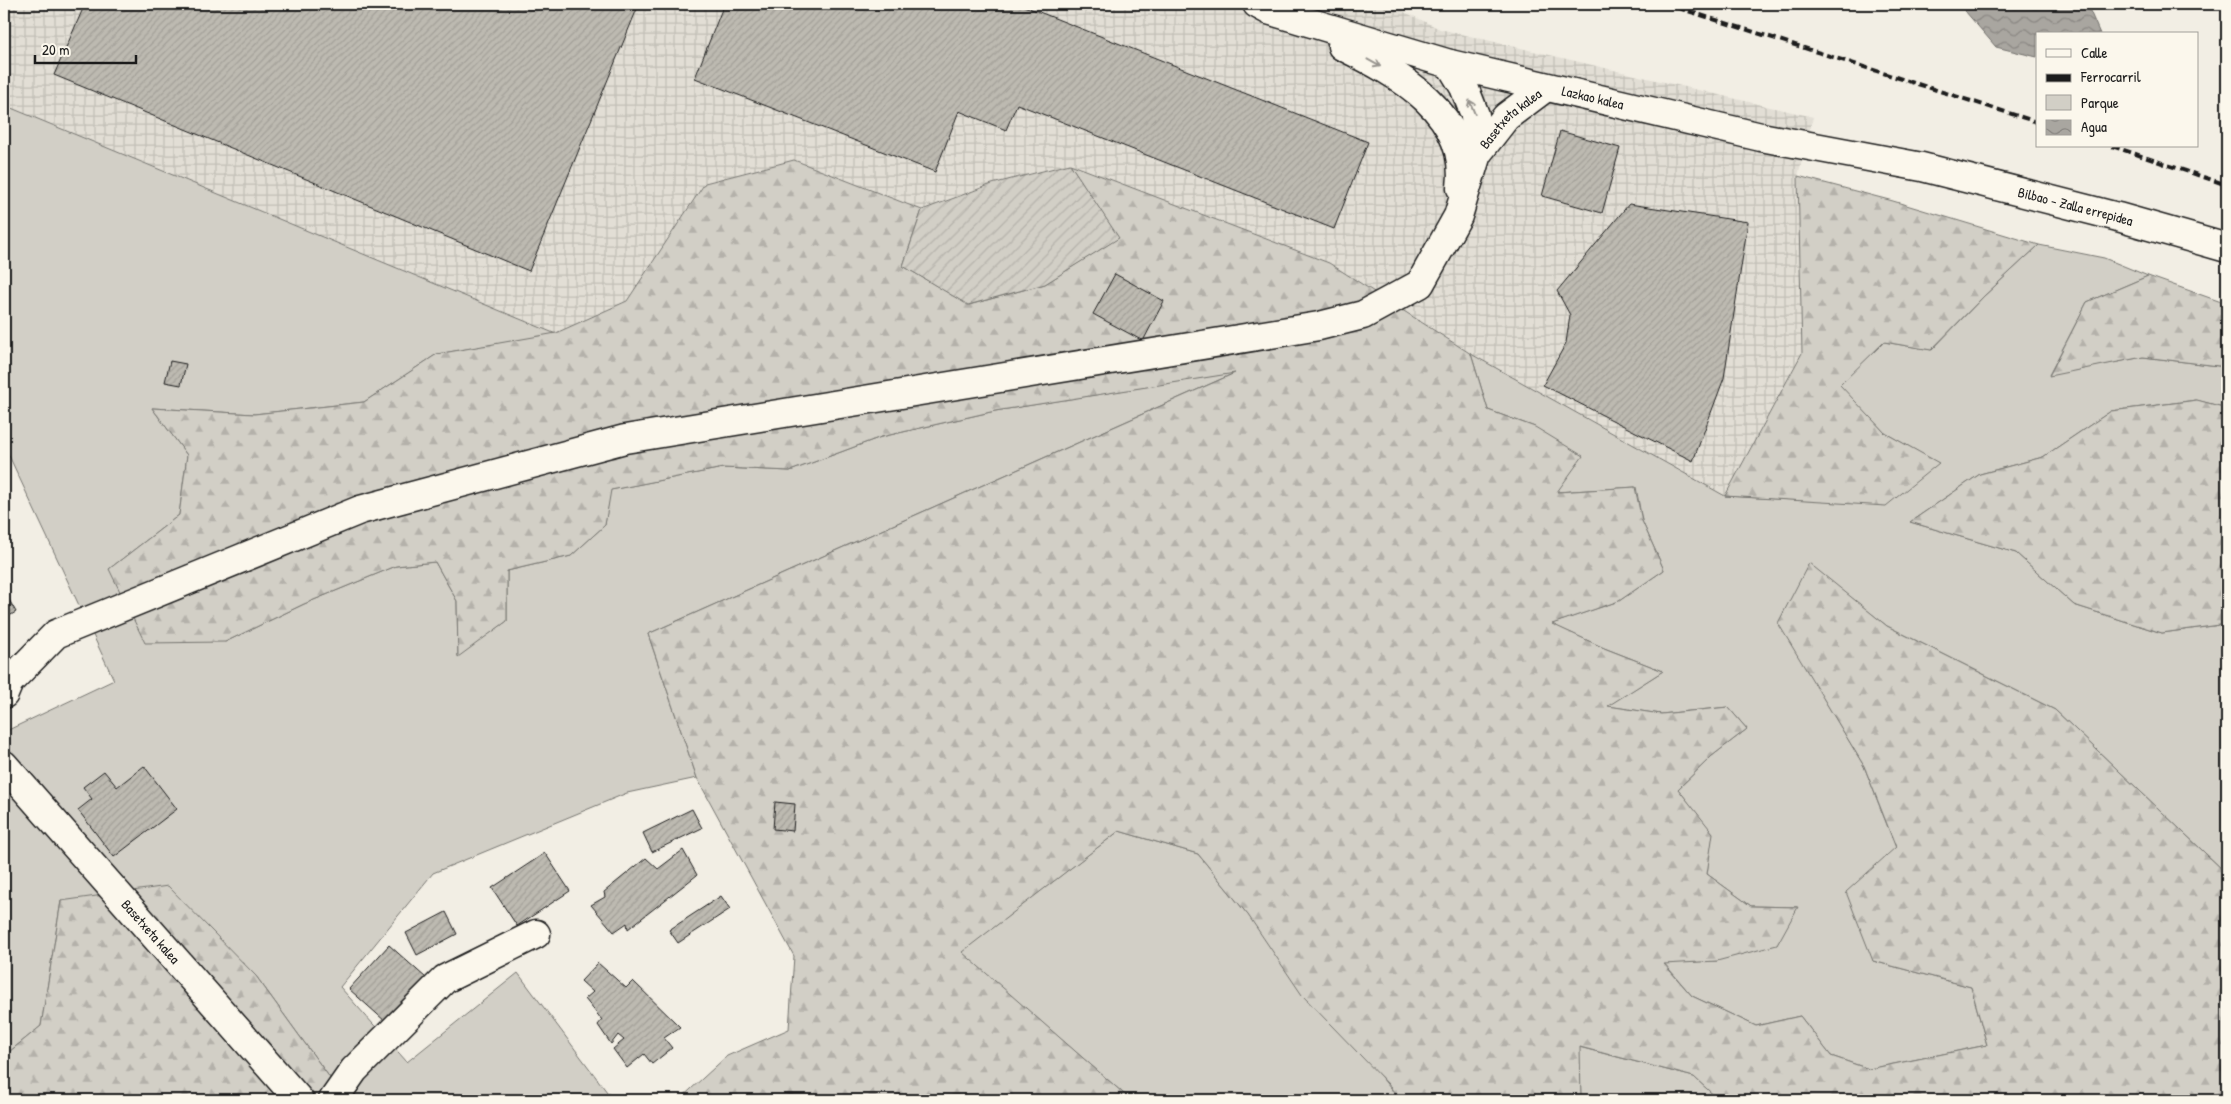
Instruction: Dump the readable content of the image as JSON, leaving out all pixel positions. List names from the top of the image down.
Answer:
{
  "streets": {
    "street": ["Lazkao kalea", "Basetxeta kalea", "Bilbao - Zalla errepidea"]
  },
  "crossings": [
    ["Lazkao kalea", "Basetxeta kalea"],
    ["Lazkao kalea", "Bilbao - Zalla errepidea"]
  ],
  "legend": [
    "Calle",
    "Ferrocarril",
    "Parque",
    "Agua"
  ],
  "scale_bar": "20 m"
}
